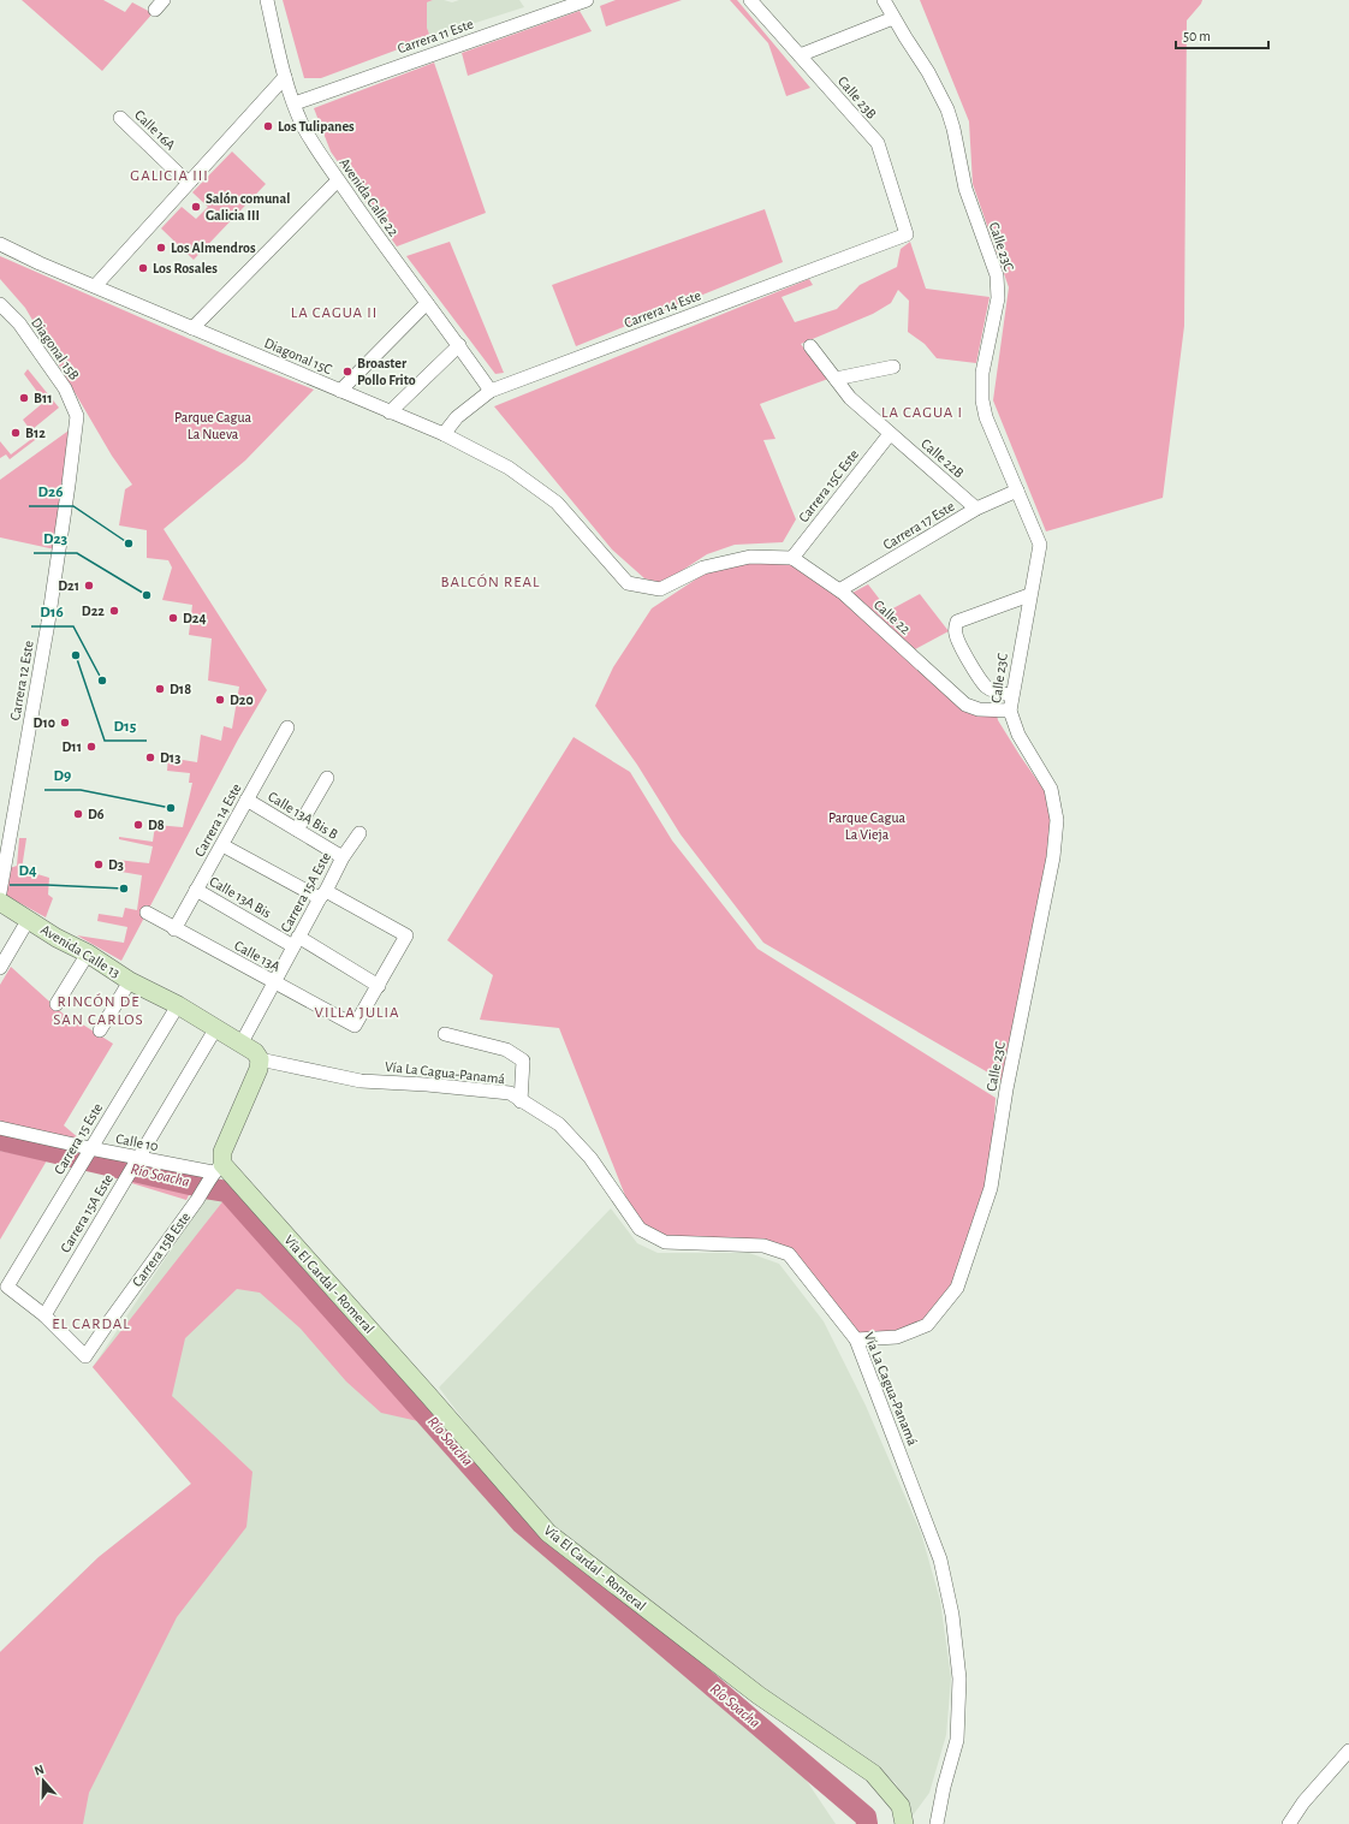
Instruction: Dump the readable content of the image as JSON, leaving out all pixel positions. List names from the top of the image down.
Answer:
{
  "streets": {
    "main road": ["Avenida Calle 13", "Carrera 15B Este", "Vía El Cardal - Romeral"],
    "street": [
      "Carrera 11 Este",
      "Calle 23B",
      "Calle 16A",
      "Avenida Calle 22",
      "Calle 23C",
      "Carrera 14 Este",
      "Diagonal 15B",
      "Diagonal 15C",
      "Calle 22B",
      "Carrera 15C Este",
      "Carrera 17 Este",
      "Calle 22",
      "Carrera 12 Este",
      "Calle 13A Bis B",
      "Carrera 15A Este",
      "Calle 13A Bis",
      "Calle 13A",
      "Vía La Cagua-Panamá",
      "Carrera 15 Este",
      "Calle 10"
    ]
  },
  "crossings": [
    ["Carrera 11 Este", "Avenida Calle 22"],
    ["Calle 23B", "Carrera 14 Este"],
    ["Avenida Calle 22", "Carrera 14 Este"],
    ["Calle 23C", "Carrera 17 Este"],
    ["Calle 23C", "Calle 22"],
    ["Calle 23C", "Vía La Cagua-Panamá"],
    ["Carrera 14 Este", "Diagonal 15C"],
    ["Carrera 14 Este", "Calle 13A Bis B"],
    ["Carrera 14 Este", "Calle 13A Bis"],
    ["Carrera 14 Este", "Calle 13A"],
    ["Diagonal 15B", "Carrera 12 Este"],
    ["Diagonal 15C", "Carrera 15C Este"],
    ["Diagonal 15C", "Calle 22"],
    ["Calle 22B", "Carrera 15C Este"],
    ["Calle 22B", "Carrera 17 Este"],
    ["Carrera 15C Este", "Calle 22"],
    ["Carrera 17 Este", "Calle 22"],
    ["Calle 13A Bis B", "Carrera 15A Este"],
    ["Carrera 15A Este", "Calle 13A Bis"],
    ["Carrera 15A Este", "Avenida Calle 13"],
    ["Carrera 15A Este", "Calle 13A"],
    ["Carrera 15A Este", "Carrera 15 Este"],
    ["Carrera 15A Este", "Calle 10"],
    ["Carrera 15A Este", "Carrera 15B Este"],
    ["Calle 13A Bis", "Calle 13A"],
    ["Avenida Calle 13", "Vía La Cagua-Panamá"],
    ["Avenida Calle 13", "Carrera 15 Este"],
    ["Avenida Calle 13", "Carrera 15B Este"],
    ["Vía La Cagua-Panamá", "Carrera 15B Este"],
    ["Carrera 15 Este", "Calle 10"],
    ["Carrera 15 Este", "Carrera 15B Este"],
    ["Calle 10", "Carrera 15B Este"],
    ["Calle 10", "Vía El Cardal - Romeral"],
    ["Carrera 15B Este", "Vía El Cardal - Romeral"]
  ],
  "districts": [
    "GALICIA III",
    "LA CAGUA II",
    "LA CAGUA I",
    "BALCÓN REAL",
    "RINCÓN DE SAN CARLOS",
    "VILLA JULIA",
    "EL CARDAL"
  ],
  "water": ["Río Soacha"],
  "parks": ["Parque Cagua La Nueva", "Parque Cagua La Vieja"],
  "places": [
    "Los Tulipanes",
    "Salón comunal Galicia III",
    "Los Almendros",
    "Los Rosales",
    "Broaster Pollo Frito",
    "B11",
    "B12",
    "D26",
    "D21",
    "D23",
    "D22",
    "D24",
    "D15",
    "D16",
    "D18",
    "D20",
    "D10",
    "D11",
    "D13",
    "D9",
    "D6",
    "D8",
    "D3",
    "D4"
  ],
  "scale_bar": "50 m",
  "north": "top"
}
